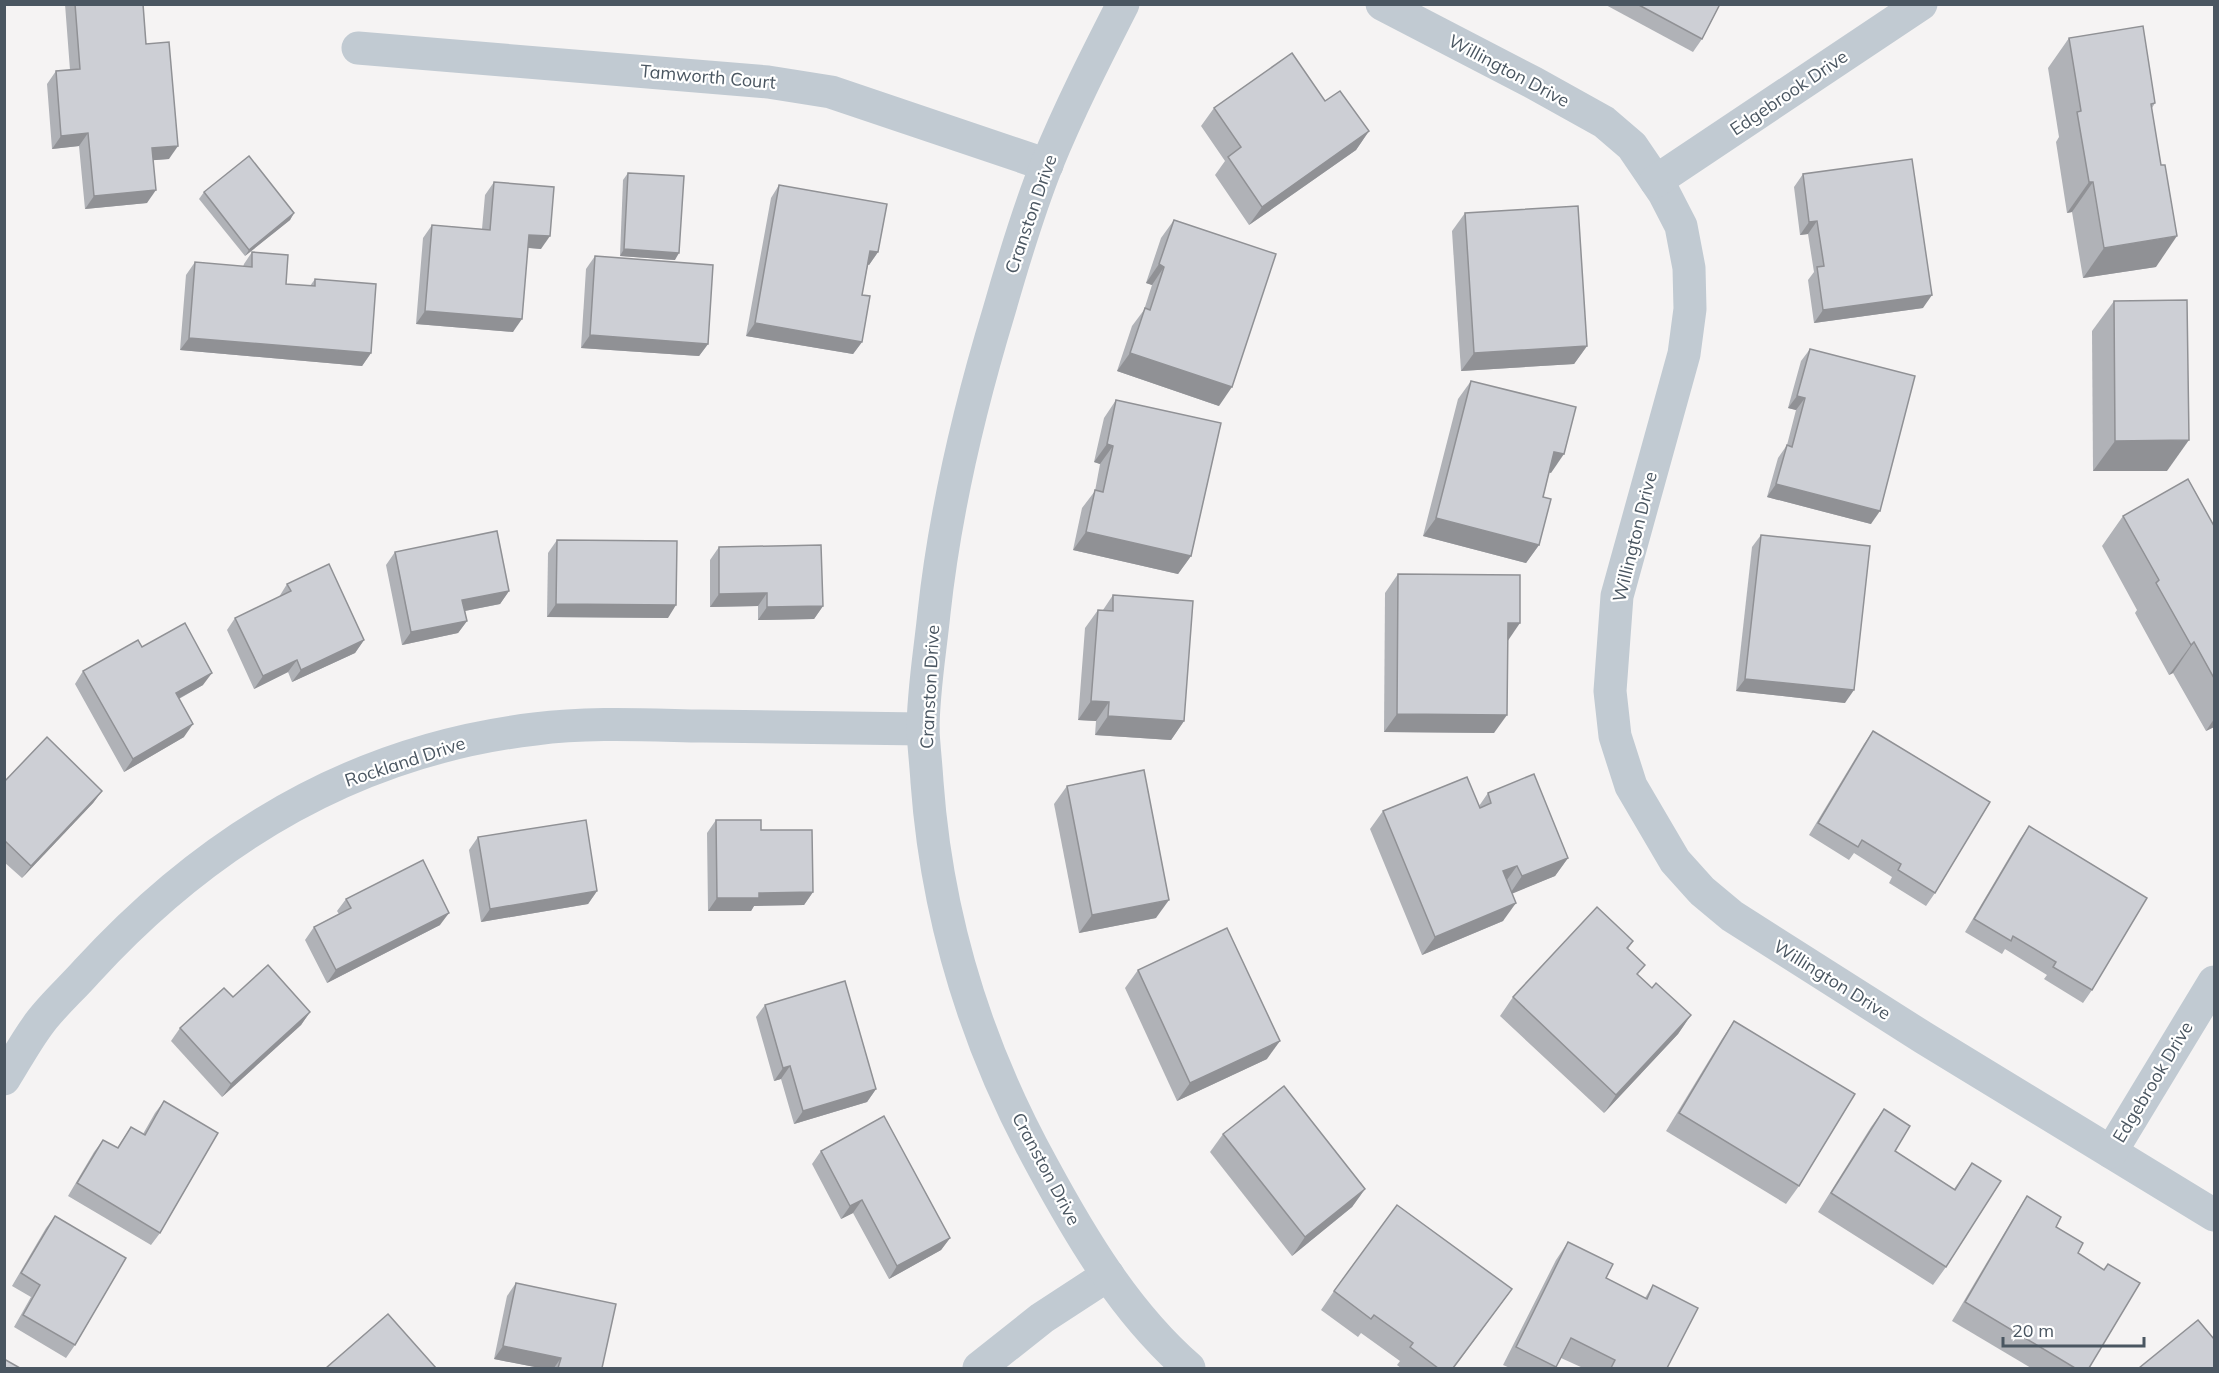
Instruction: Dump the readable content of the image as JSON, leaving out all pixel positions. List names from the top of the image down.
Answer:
{
  "streets": {
    "street": [
      "Willington Drive",
      "Tamworth Court",
      "Edgebrook Drive",
      "Cranston Drive",
      "Rockland Drive"
    ]
  },
  "crossings": [
    ["Willington Drive", "Edgebrook Drive"],
    ["Tamworth Court", "Cranston Drive"],
    ["Cranston Drive", "Rockland Drive"]
  ],
  "scale_bar": "20 m"
}
